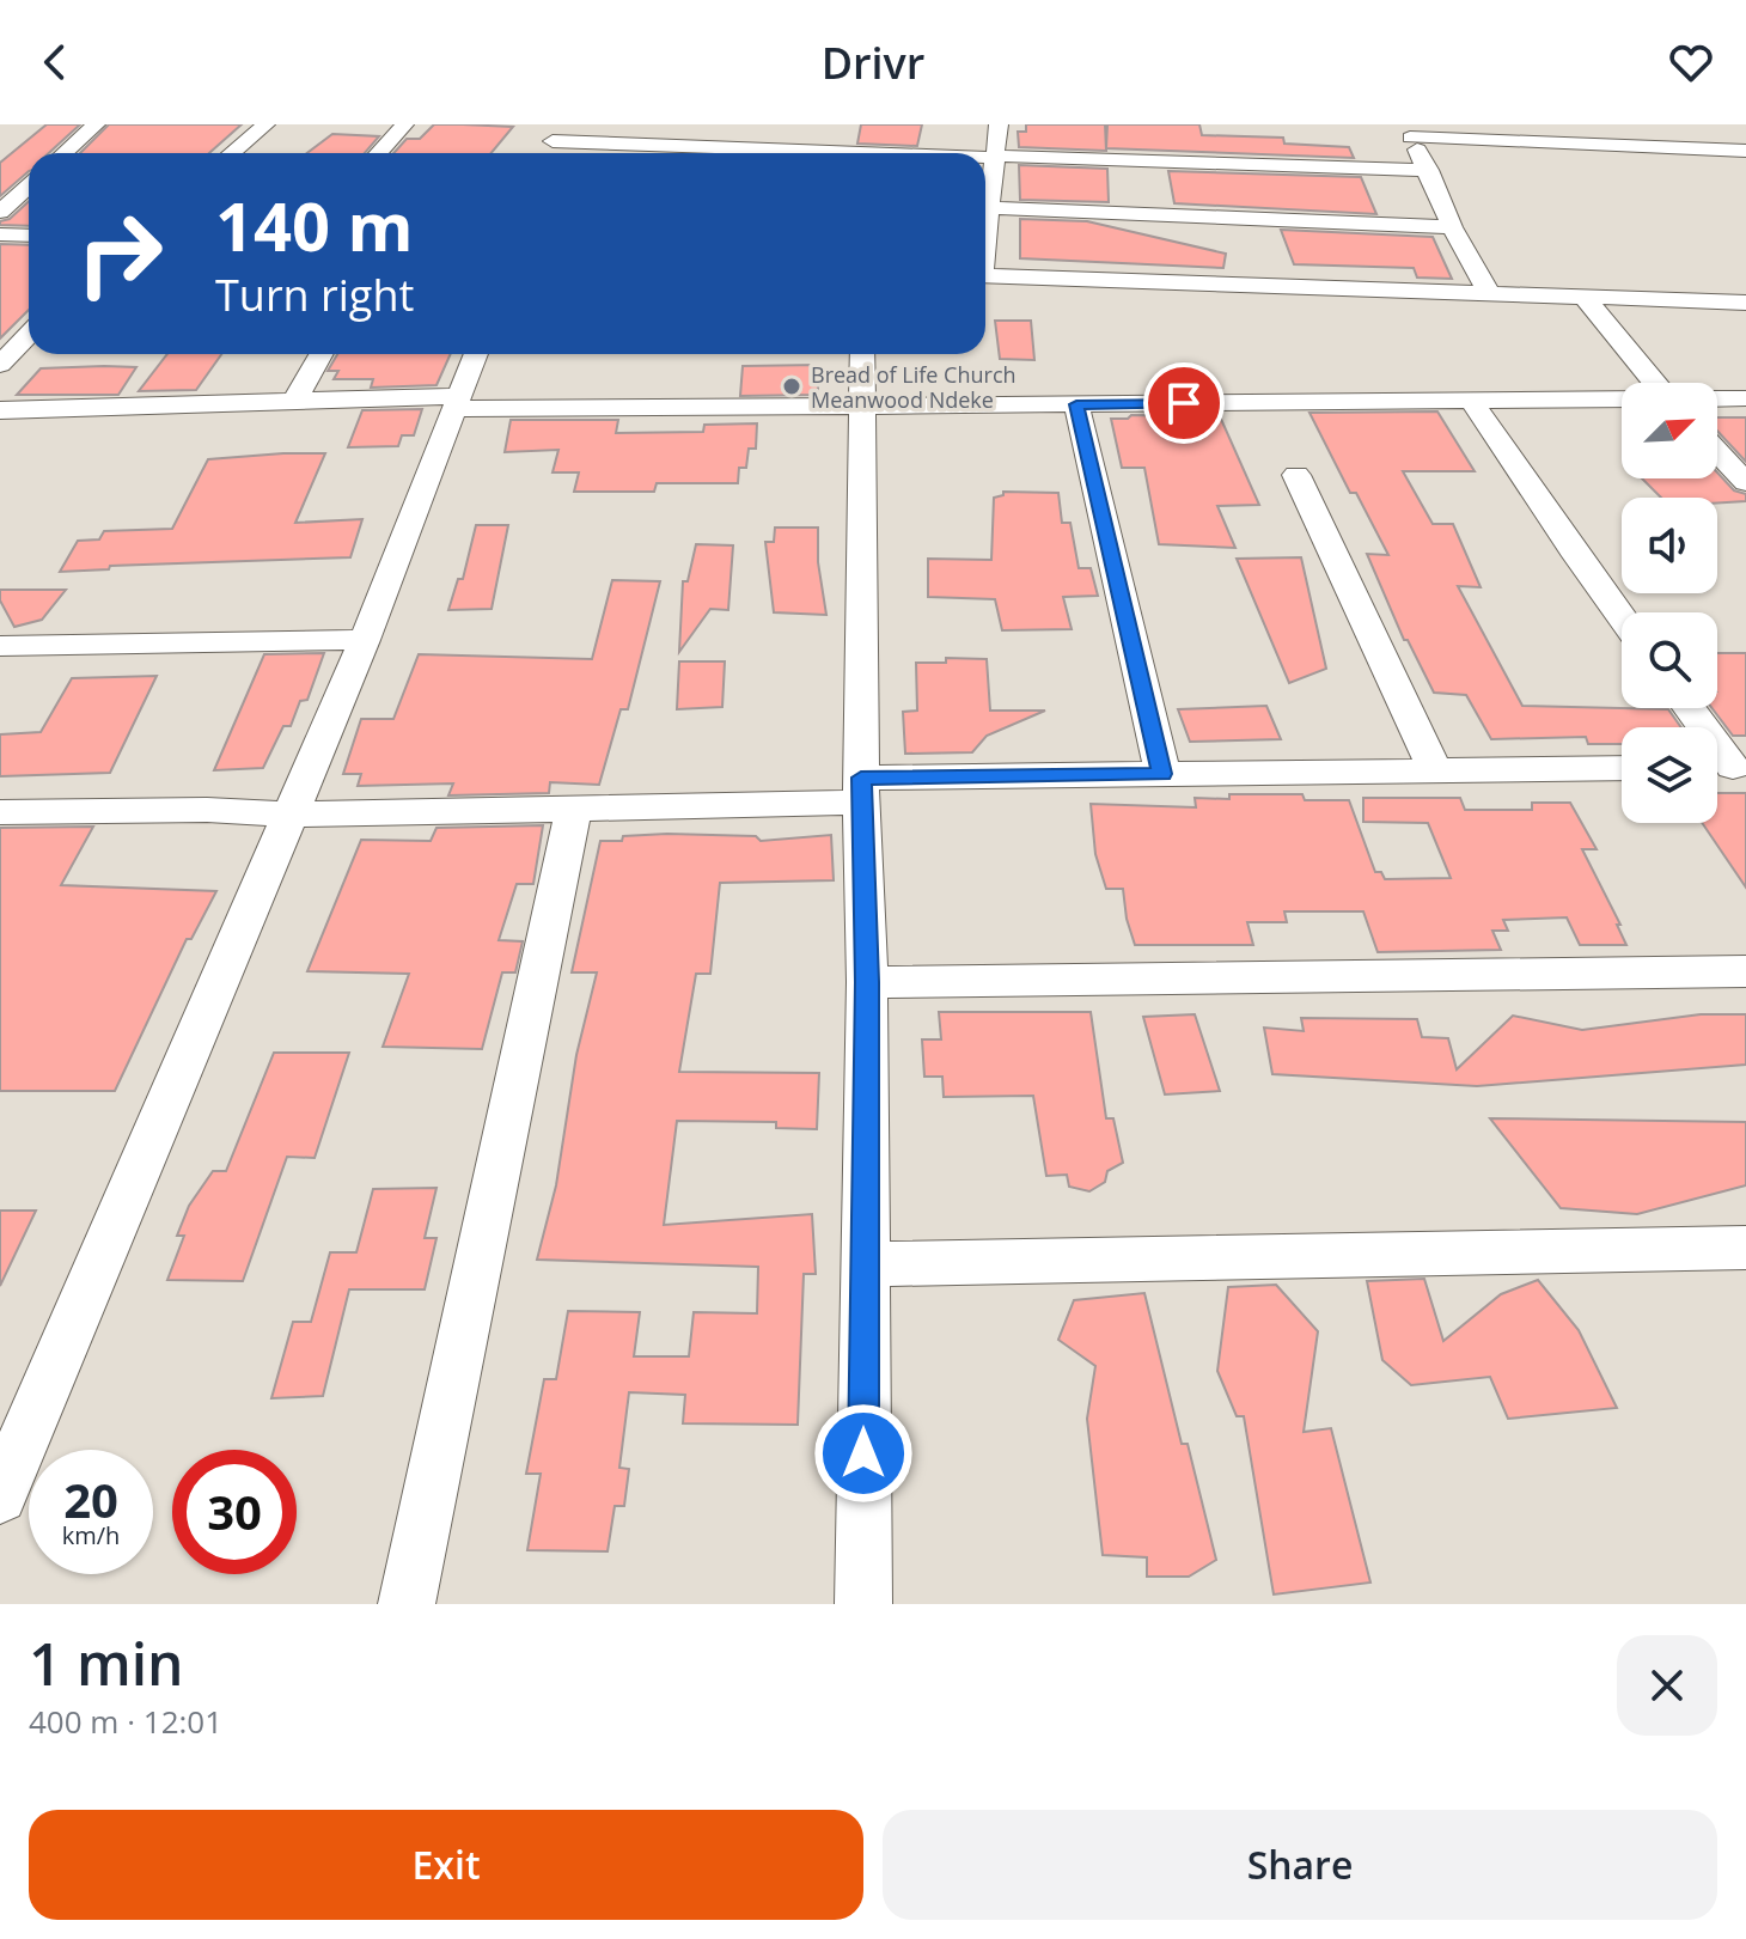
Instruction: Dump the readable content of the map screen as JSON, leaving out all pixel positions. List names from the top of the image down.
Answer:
{
  "places": ["Bread of Life Church Meanwood Ndeke"],
  "north": "top right",
  "page": {
    "header": "Drivr",
    "turn": ["140 m", "Turn right"],
    "speed": "20 km/h",
    "limit": "30",
    "heading": ["1 min", "400 m · 12:01"],
    "buttons": ["Exit", "Share"]
  }
}
